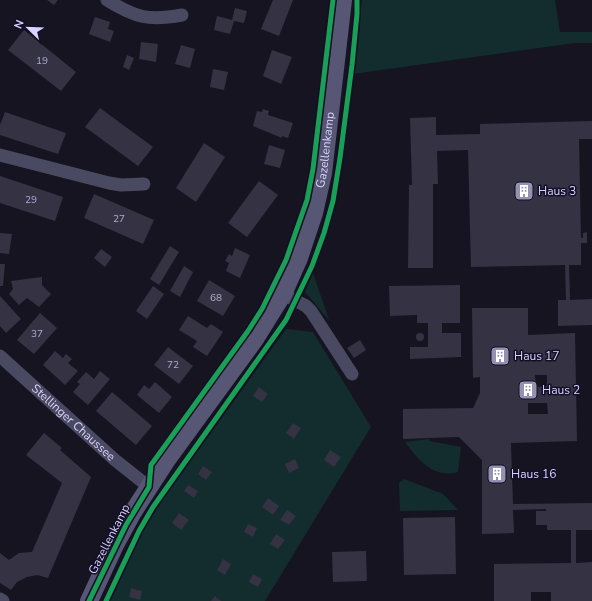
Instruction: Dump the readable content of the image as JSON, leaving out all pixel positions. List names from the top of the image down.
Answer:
{
  "streets": {
    "street": ["Gazellenkamp", "Stellinger Chaussee"]
  },
  "crossings": [
    ["Gazellenkamp", "Stellinger Chaussee"]
  ],
  "places": {
    "building": [
      "Haus 3",
      "Haus 17",
      "Haus 2",
      "Haus 16"
    ]
  },
  "house_numbers": [
    "19",
    "29",
    "27",
    "68",
    "37",
    "72"
  ],
  "north": "top left"
}
